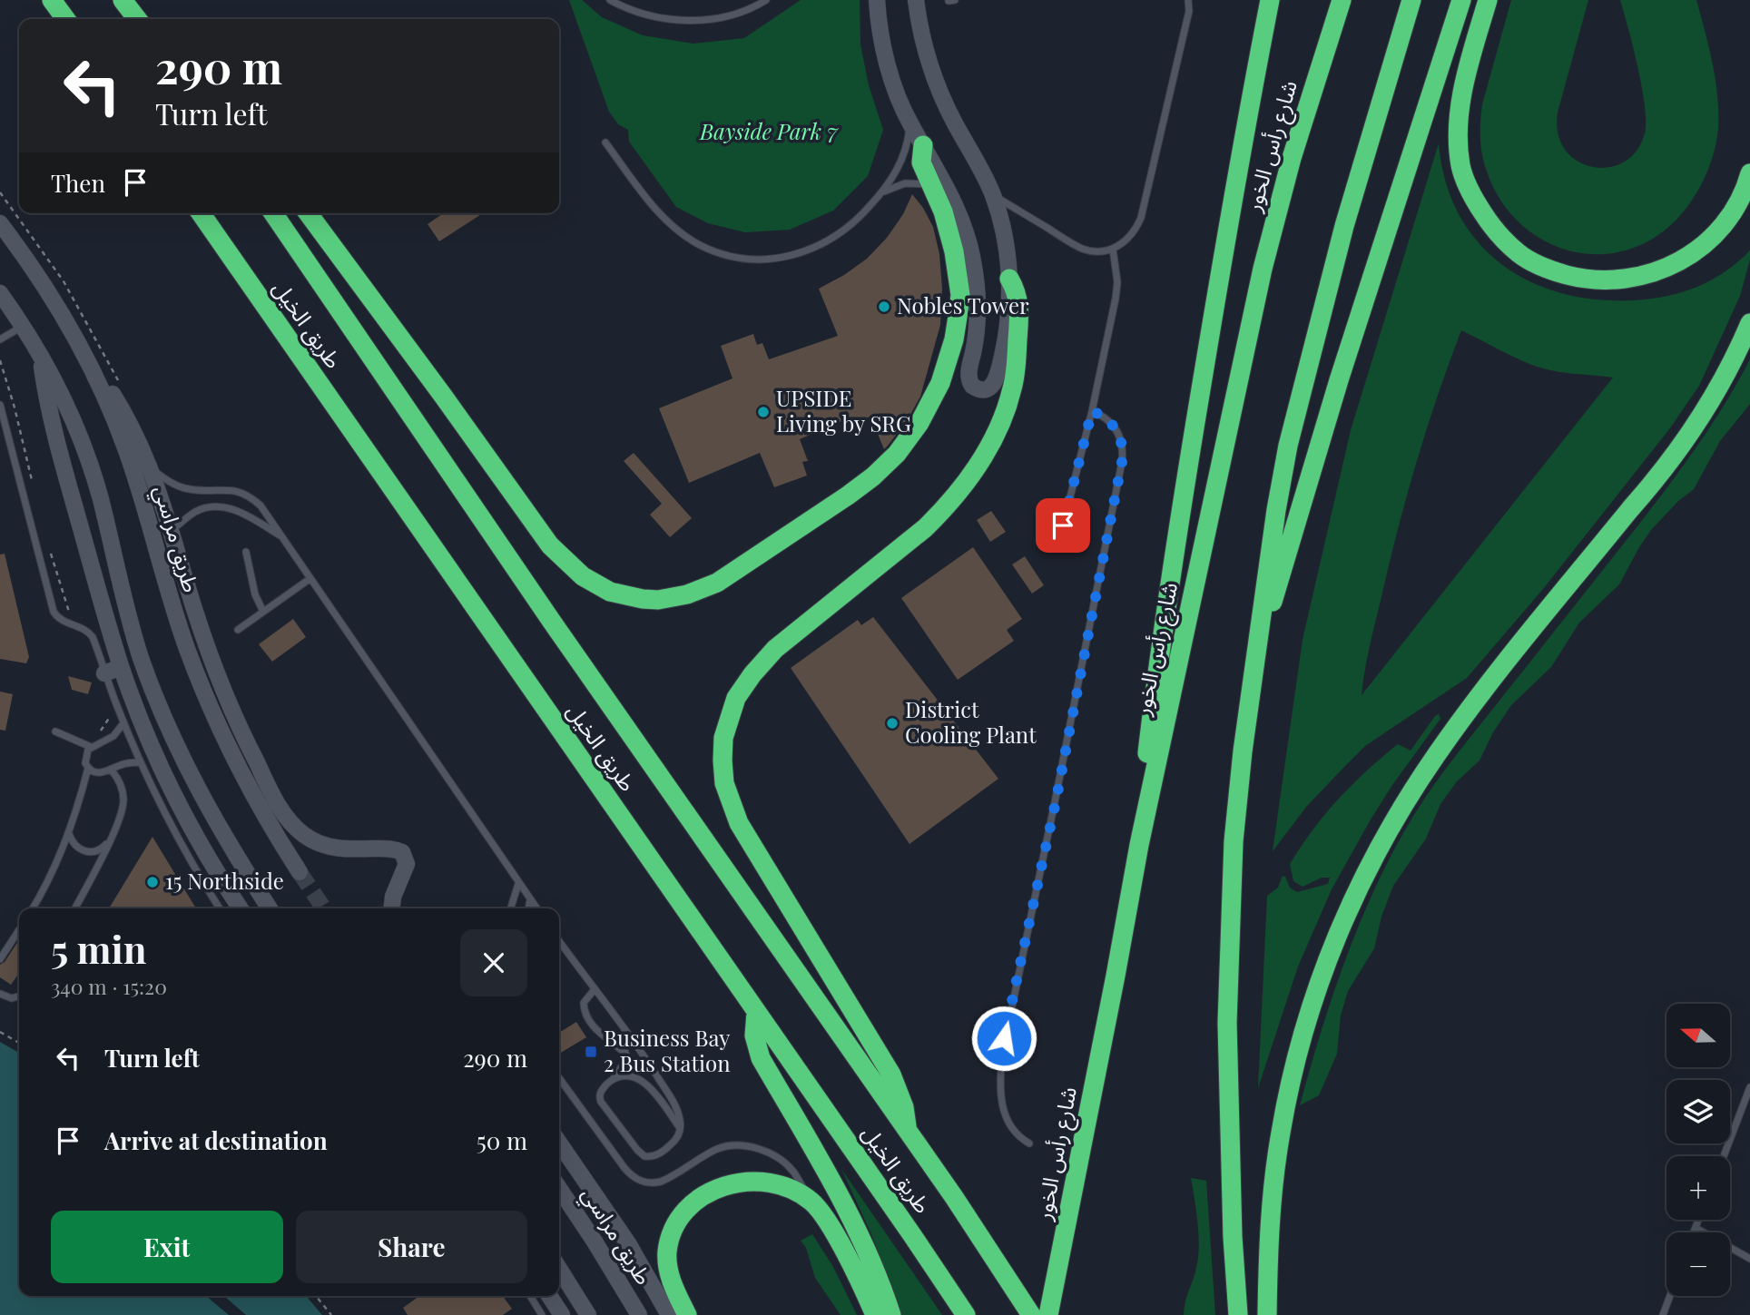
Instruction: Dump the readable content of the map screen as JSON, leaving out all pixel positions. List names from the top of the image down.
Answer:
{
  "streets": {
    "highway": ["شارع رأس الخور", "طريق الخيل"],
    "street": ["طريق مراسي"]
  },
  "parks": ["Bayside Park 7"],
  "places": {
    "other": [
      "Nobles Tower",
      "UPSIDE Living by SRG",
      "District Cooling Plant",
      "15 Northside"
    ],
    "transit": ["Business Bay 2 Bus Station"]
  },
  "north": "left",
  "page": {
    "turn": ["290 m", "Turn left"],
    "then": "Then",
    "heading": ["5 min", "340 m · 15:20"],
    "map_buttons": ["+", "−"],
    "list": [
      {
        "name": "Turn left",
        "value": "290 m"
      },
      {
        "name": "Arrive at destination",
        "value": "50 m"
      }
    ],
    "buttons": ["Exit", "Share"]
  }
}
